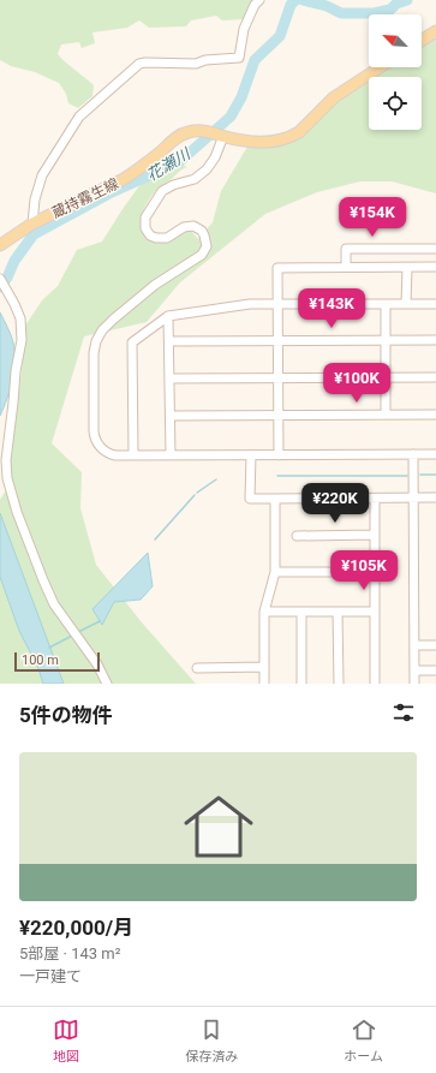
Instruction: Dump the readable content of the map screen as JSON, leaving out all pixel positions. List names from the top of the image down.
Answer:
{
  "streets": {
    "main road": ["蔵持霧生線"]
  },
  "water": ["花瀬川"],
  "scale_bar": "100 m",
  "north": "top left",
  "page": {
    "price": [
      "¥154K",
      "¥143K",
      "¥100K",
      "¥220K",
      "¥105K"
    ],
    "scale": "100 m",
    "heading": "5件の物件",
    "list": [
      {
        "name": "¥220,000/月",
        "note": "5部屋 · 143 m² · 一戸建て"
      }
    ],
    "tabs": ["地図", "保存済み", "ホーム"]
  }
}
